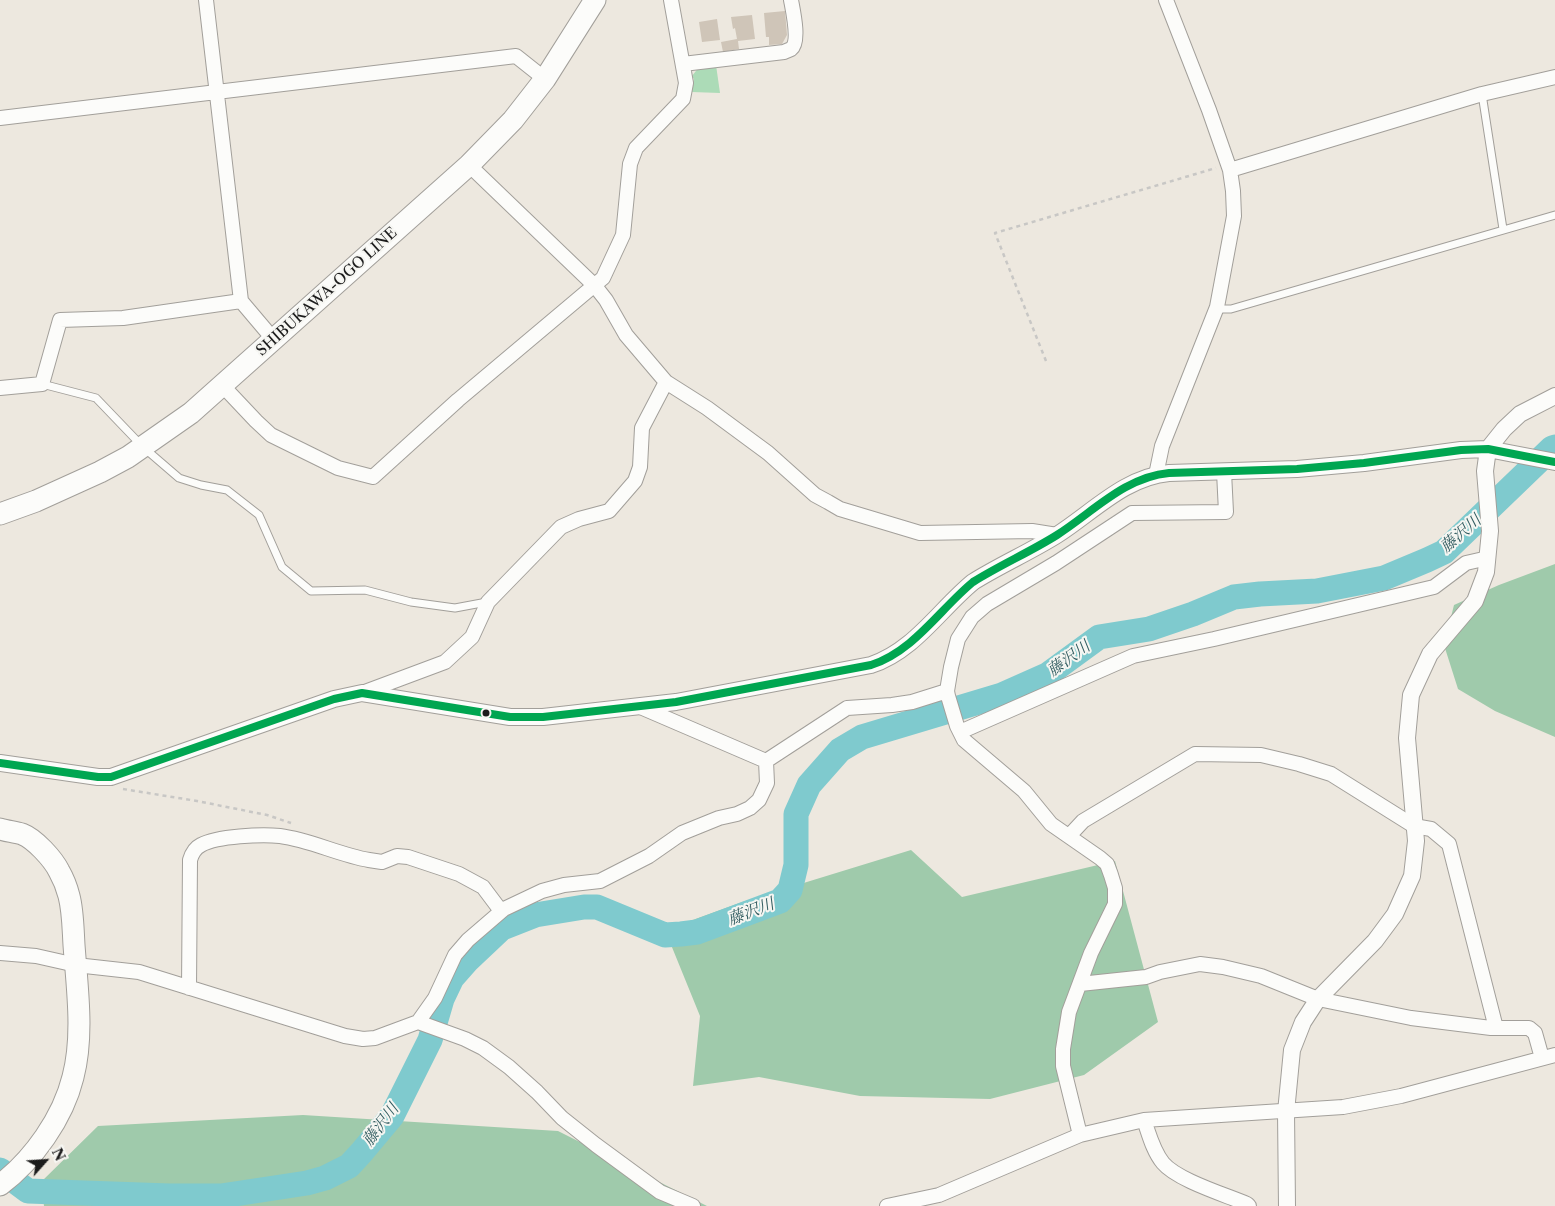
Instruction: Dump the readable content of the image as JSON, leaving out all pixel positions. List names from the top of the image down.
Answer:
{
  "streets": {
    "main road": ["SHIBUKAWA-OGO LINE"]
  },
  "water": ["藤沢川"],
  "north": "top right"
}
